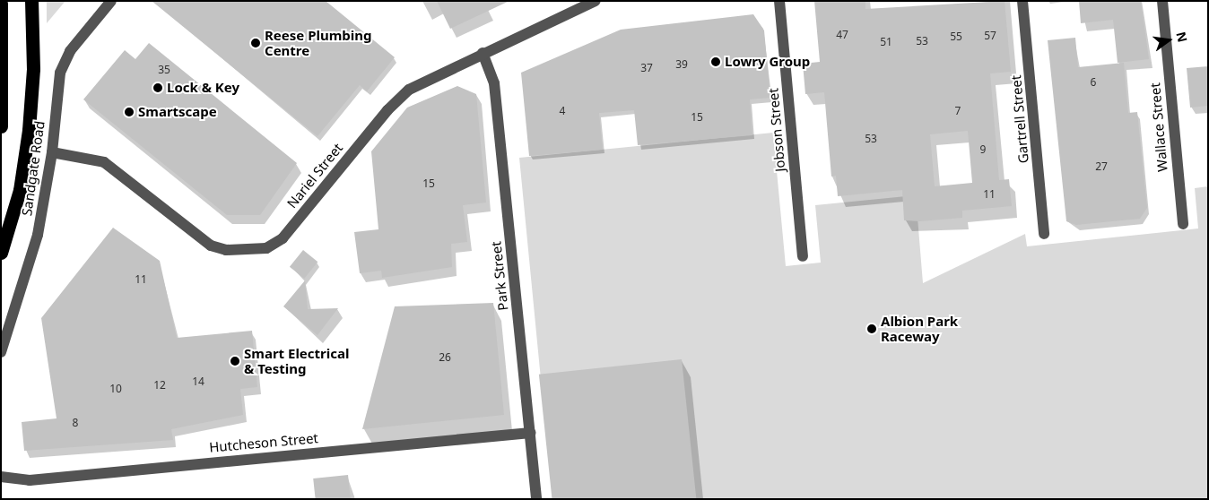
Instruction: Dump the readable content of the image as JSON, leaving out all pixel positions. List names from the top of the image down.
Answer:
{
  "streets": {
    "street": [
      "Gartrell Street",
      "Wallace Street",
      "Jobson Street",
      "Sandgate Road",
      "Nariel Street",
      "Park Street",
      "Hutcheson Street"
    ]
  },
  "crossings": [
    ["Sandgate Road", "Nariel Street"],
    ["Nariel Street", "Park Street"],
    ["Park Street", "Hutcheson Street"]
  ],
  "places": [
    "Reese Plumbing Centre",
    "Lowry Group",
    "Lock & Key",
    "Smartscape",
    "Albion Park Raceway",
    "Smart Electrical & Testing"
  ],
  "house_numbers": [
    "47",
    "57",
    "55",
    "53",
    "51",
    "39",
    "37",
    "35",
    "6",
    "4",
    "7",
    "15",
    "53",
    "9",
    "27",
    "15",
    "11",
    "11",
    "26",
    "14",
    "12",
    "10",
    "8"
  ],
  "north": "right"
}
